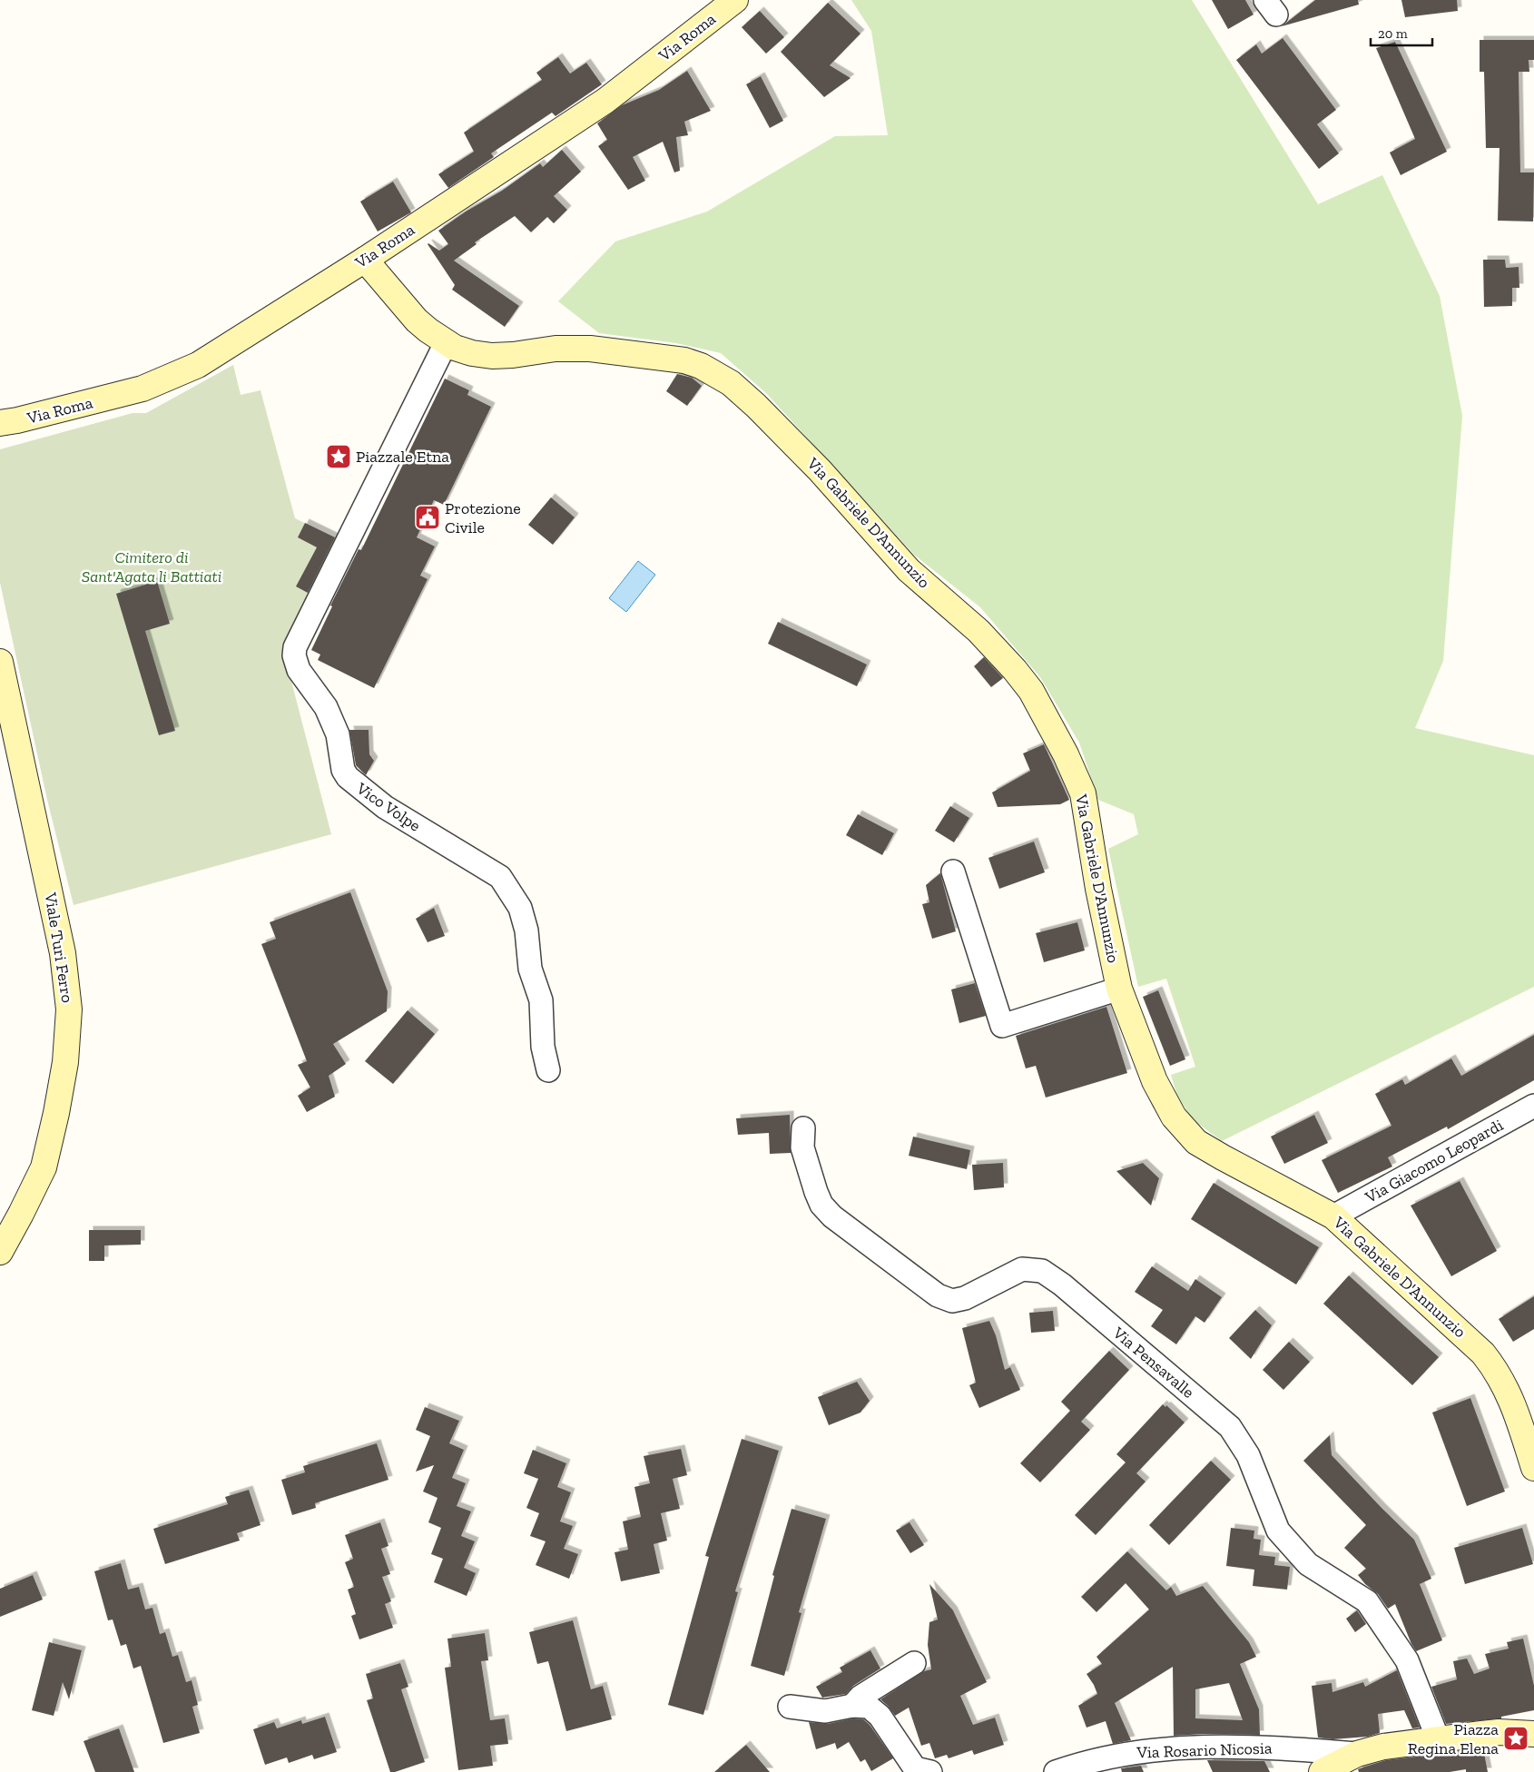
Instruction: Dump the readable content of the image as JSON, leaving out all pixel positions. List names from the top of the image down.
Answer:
{
  "streets": {
    "main road": ["Via Roma", "Via Gabriele D'Annunzio", "Viale Turi Ferro"],
    "street": [
      "Vico Volpe",
      "Via Giacomo Leopardi",
      "Via Pensavalle",
      "Via Rosario Nicosia"
    ]
  },
  "crossings": [
    ["Via Roma", "Via Gabriele D'Annunzio"],
    ["Via Gabriele D'Annunzio", "Vico Volpe"],
    ["Via Gabriele D'Annunzio", "Via Giacomo Leopardi"]
  ],
  "parks": ["Cimitero di Sant'Agata li Battiati"],
  "places": {
    "place": ["Piazzale Etna", "Piazza Regina Elena"],
    "public building": ["Protezione Civile"]
  },
  "scale_bar": "20 m"
}
